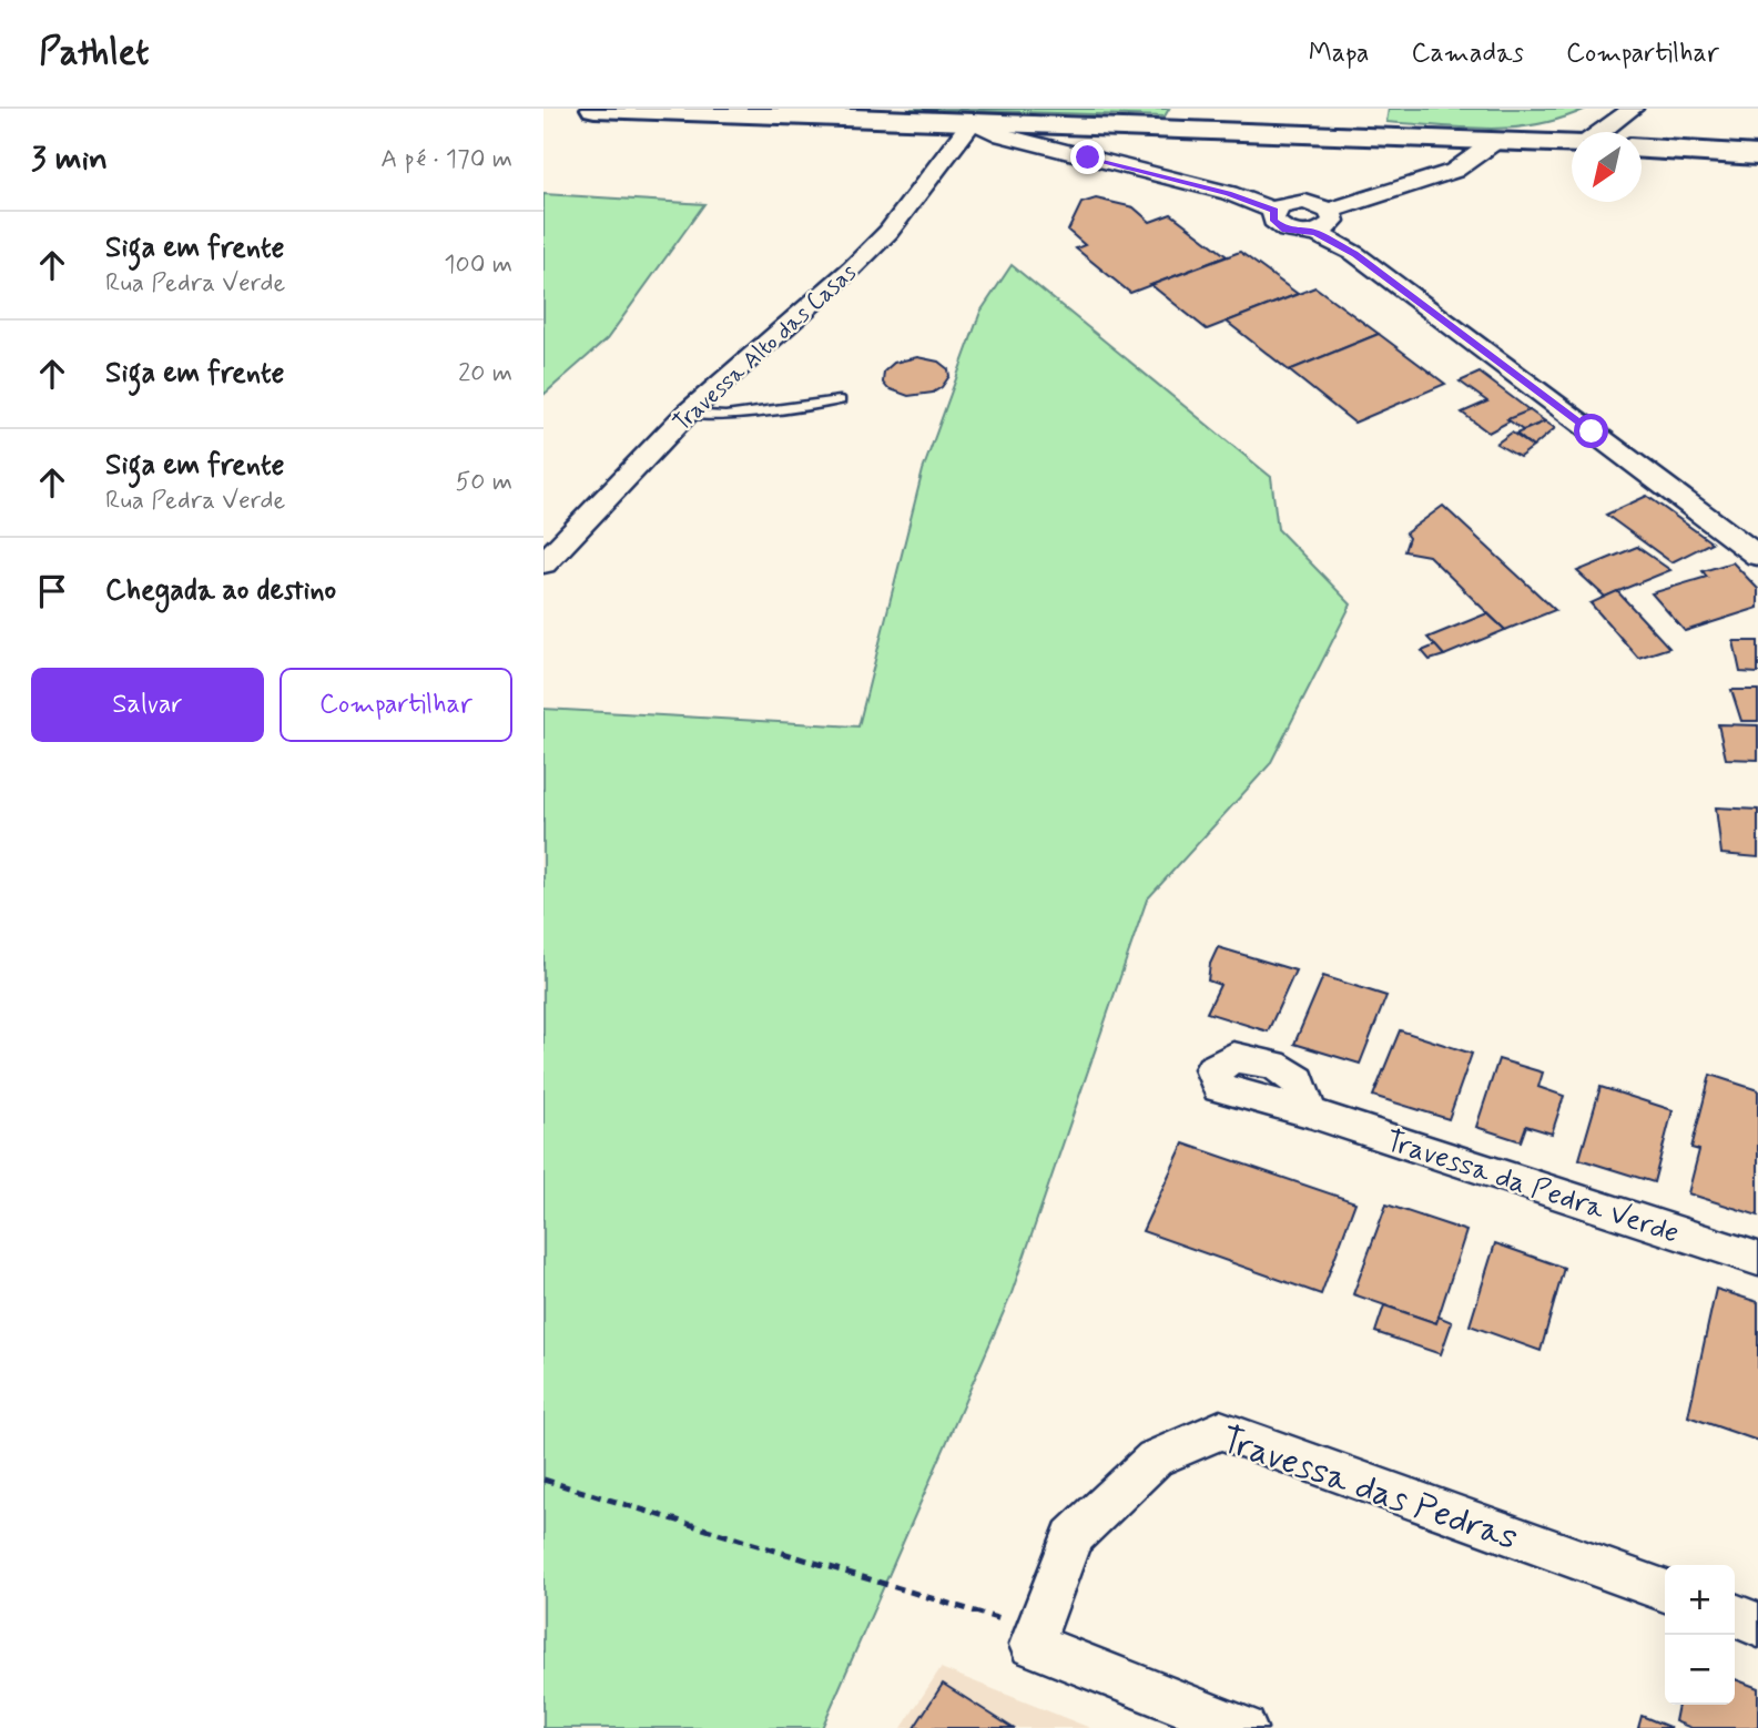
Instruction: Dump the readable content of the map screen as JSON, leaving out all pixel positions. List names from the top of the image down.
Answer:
{
  "streets": {
    "street": ["Travessa Alto das Casas", "Travessa da Pedra Verde", "Travessa das Pedras"]
  },
  "north": "bottom left",
  "page": {
    "header": "Pathlet",
    "nav": ["Mapa", "Camadas", "Compartilhar"],
    "heading": ["3 min", "A pé · 170 m"],
    "list": [
      ["Siga em frente", "Rua Pedra Verde", "100 m"],
      ["Siga em frente", "20 m"],
      ["Siga em frente", "Rua Pedra Verde", "50 m"],
      "Chegada ao destino"
    ],
    "buttons": ["Salvar", "Compartilhar"],
    "map_buttons": ["+", "−"]
  }
}
